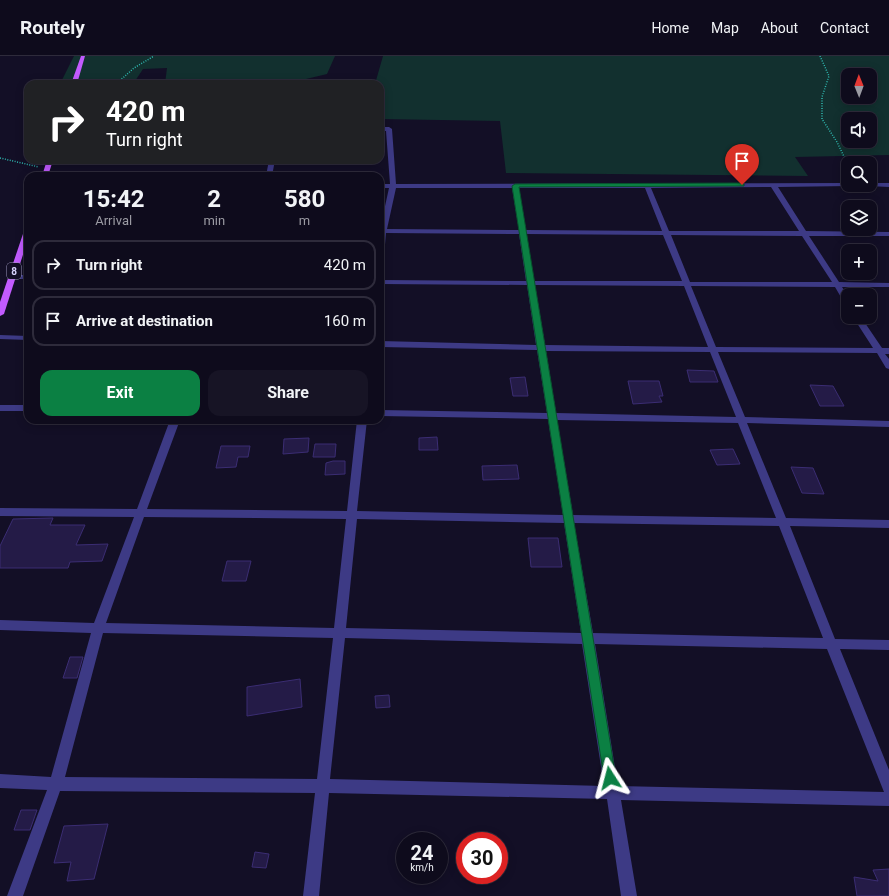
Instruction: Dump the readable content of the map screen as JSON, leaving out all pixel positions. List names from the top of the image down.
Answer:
{
  "streets": {
    "main road": ["8"]
  },
  "north": "top",
  "page": {
    "header": "Routely",
    "nav": [
      "Home",
      "Map",
      "About",
      "Contact"
    ],
    "map_buttons": ["+", "−"],
    "turn": ["420 m", "Turn right"],
    "eta": [
      "15:42",
      "Arrival",
      "2",
      "min",
      "580",
      "m"
    ],
    "list": [
      {
        "name": "Turn right",
        "value": "420 m"
      },
      {
        "name": "Arrive at destination",
        "value": "160 m"
      }
    ],
    "buttons": ["Exit", "Share"],
    "speed": "24 km/h",
    "limit": "30"
  }
}
